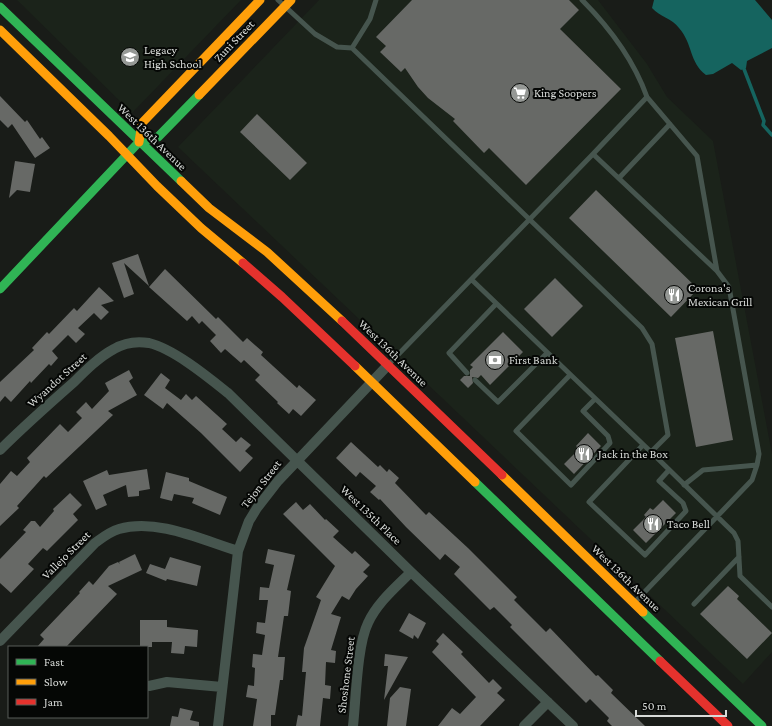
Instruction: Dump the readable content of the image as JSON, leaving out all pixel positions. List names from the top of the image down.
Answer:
{
  "streets": {
    "main road": ["Zuni Street", "West 136th Avenue"],
    "street": [
      "Wyandot Street",
      "Tejon Street",
      "West 135th Place",
      "Vallejo Street",
      "Shoshone Street"
    ]
  },
  "crossings": [
    ["Zuni Street", "West 136th Avenue"],
    ["West 136th Avenue", "Tejon Street"],
    ["Wyandot Street", "West 135th Place"],
    ["Tejon Street", "West 135th Place"],
    ["Tejon Street", "Vallejo Street"],
    ["West 135th Place", "Shoshone Street"]
  ],
  "places": {
    "school or university": ["Legacy High School"],
    "supermarket": ["King Soopers"],
    "restaurant": ["Corona's Mexican Grill", "Jack in the Box", "Taco Bell"],
    "bank": ["First Bank"]
  },
  "legend": ["Fast", "Slow", "Jam"],
  "scale_bar": "50 m"
}
